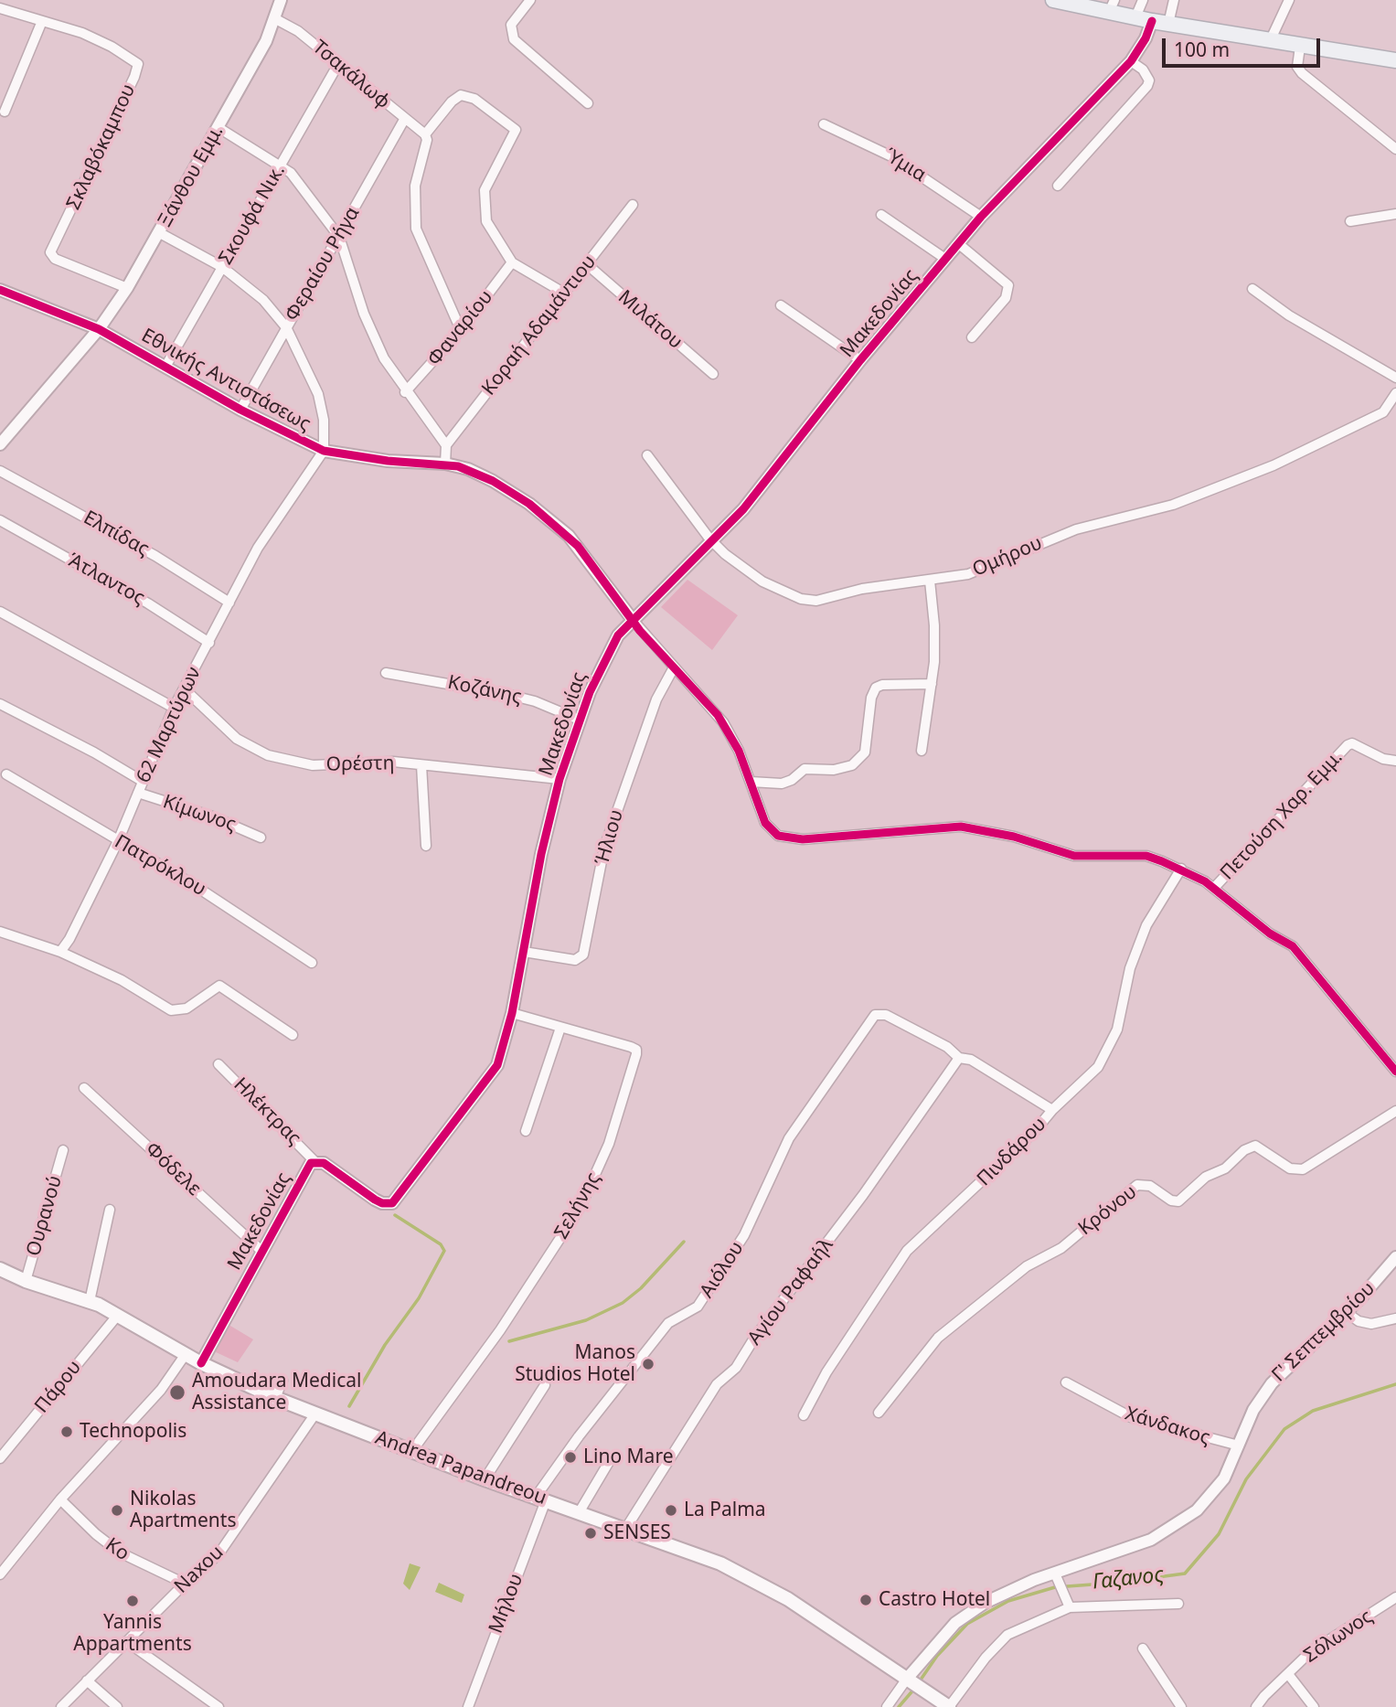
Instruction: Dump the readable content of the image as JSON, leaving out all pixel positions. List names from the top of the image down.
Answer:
{
  "streets": {
    "main road": ["Andrea Papandreou"],
    "street": [
      "Τσακάλωφ",
      "Σκλαβόκαμπου",
      "Ύμια",
      "Ξάνθου Εμμ.",
      "Σκουφά Νικ.",
      "Φεραίου Ρήγα",
      "Μακεδονίας",
      "Μιλάτου",
      "Κοραή Αδαμάντιου",
      "Φαναρίου",
      "Εθνικής Αντιστάσεως",
      "Ελπίδας",
      "Ομήρου",
      "Άτλαντος",
      "Κοζάνης",
      "62 Μαρτύρων",
      "Ορέστη",
      "Κίμωνος",
      "Πετούση Χαρ. Εμμ.",
      "Ήλιου",
      "Πατρόκλου",
      "Ηλέκτρας",
      "Πινδάρου",
      "Φόδελε",
      "Σελήνης",
      "Κρόνου",
      "Ουρανού",
      "Αιόλου",
      "Αγίου Ραφαήλ",
      "Γ' Σεπτεμβρίου",
      "Πάρου",
      "Χάνδακος",
      "Ko",
      "Naxou",
      "Μήλου",
      "Σόλωνος"
    ]
  },
  "crossings": [
    ["Τσακάλωφ", "Ξάνθου Εμμ."],
    ["Τσακάλωφ", "Σκουφά Νικ."],
    ["Τσακάλωφ", "Φεραίου Ρήγα"],
    ["Σκλαβόκαμπου", "Ξάνθου Εμμ."],
    ["Ύμια", "Μακεδονίας"],
    ["Ξάνθου Εμμ.", "Εθνικής Αντιστάσεως"],
    ["Σκουφά Νικ.", "Εθνικής Αντιστάσεως"],
    ["Φεραίου Ρήγα", "Εθνικής Αντιστάσεως"],
    ["Μακεδονίας", "Εθνικής Αντιστάσεως"],
    ["Μακεδονίας", "Ομήρου"],
    ["Μακεδονίας", "Κοζάνης"],
    ["Μακεδονίας", "Ορέστη"],
    ["Μακεδονίας", "Ήλιου"],
    ["Μακεδονίας", "Ηλέκτρας"],
    ["Μακεδονίας", "Φόδελε"],
    ["Μακεδονίας", "Σελήνης"],
    ["Μακεδονίας", "Andrea Papandreou"],
    ["Μιλάτου", "Κοραή Αδαμάντιου"],
    ["Εθνικής Αντιστάσεως", "62 Μαρτύρων"],
    ["Ελπίδας", "62 Μαρτύρων"],
    ["Άτλαντος", "62 Μαρτύρων"],
    ["62 Μαρτύρων", "Ορέστη"],
    ["62 Μαρτύρων", "Κίμωνος"],
    ["62 Μαρτύρων", "Πατρόκλου"],
    ["Σελήνης", "Andrea Papandreou"],
    ["Ουρανού", "Andrea Papandreou"],
    ["Αιόλου", "Αγίου Ραφαήλ"],
    ["Αιόλου", "Andrea Papandreou"],
    ["Αιόλου", "Μήλου"],
    ["Αγίου Ραφαήλ", "Andrea Papandreou"],
    ["Γ' Σεπτεμβρίου", "Χάνδακος"],
    ["Γ' Σεπτεμβρίου", "Andrea Papandreou"],
    ["Πάρου", "Andrea Papandreou"],
    ["Andrea Papandreou", "Naxou"],
    ["Andrea Papandreou", "Μήλου"],
    ["Ko", "Naxou"]
  ],
  "water": ["Γαζανος"],
  "places": [
    "Manos Studios Hotel",
    "Amoudara Medical Assistance",
    "Technopolis",
    "Lino Mare",
    "Nikolas Apartments",
    "La Palma",
    "SENSES",
    "Castro Hotel",
    "Yannis Appartments"
  ],
  "scale_bar": "100 m"
}
